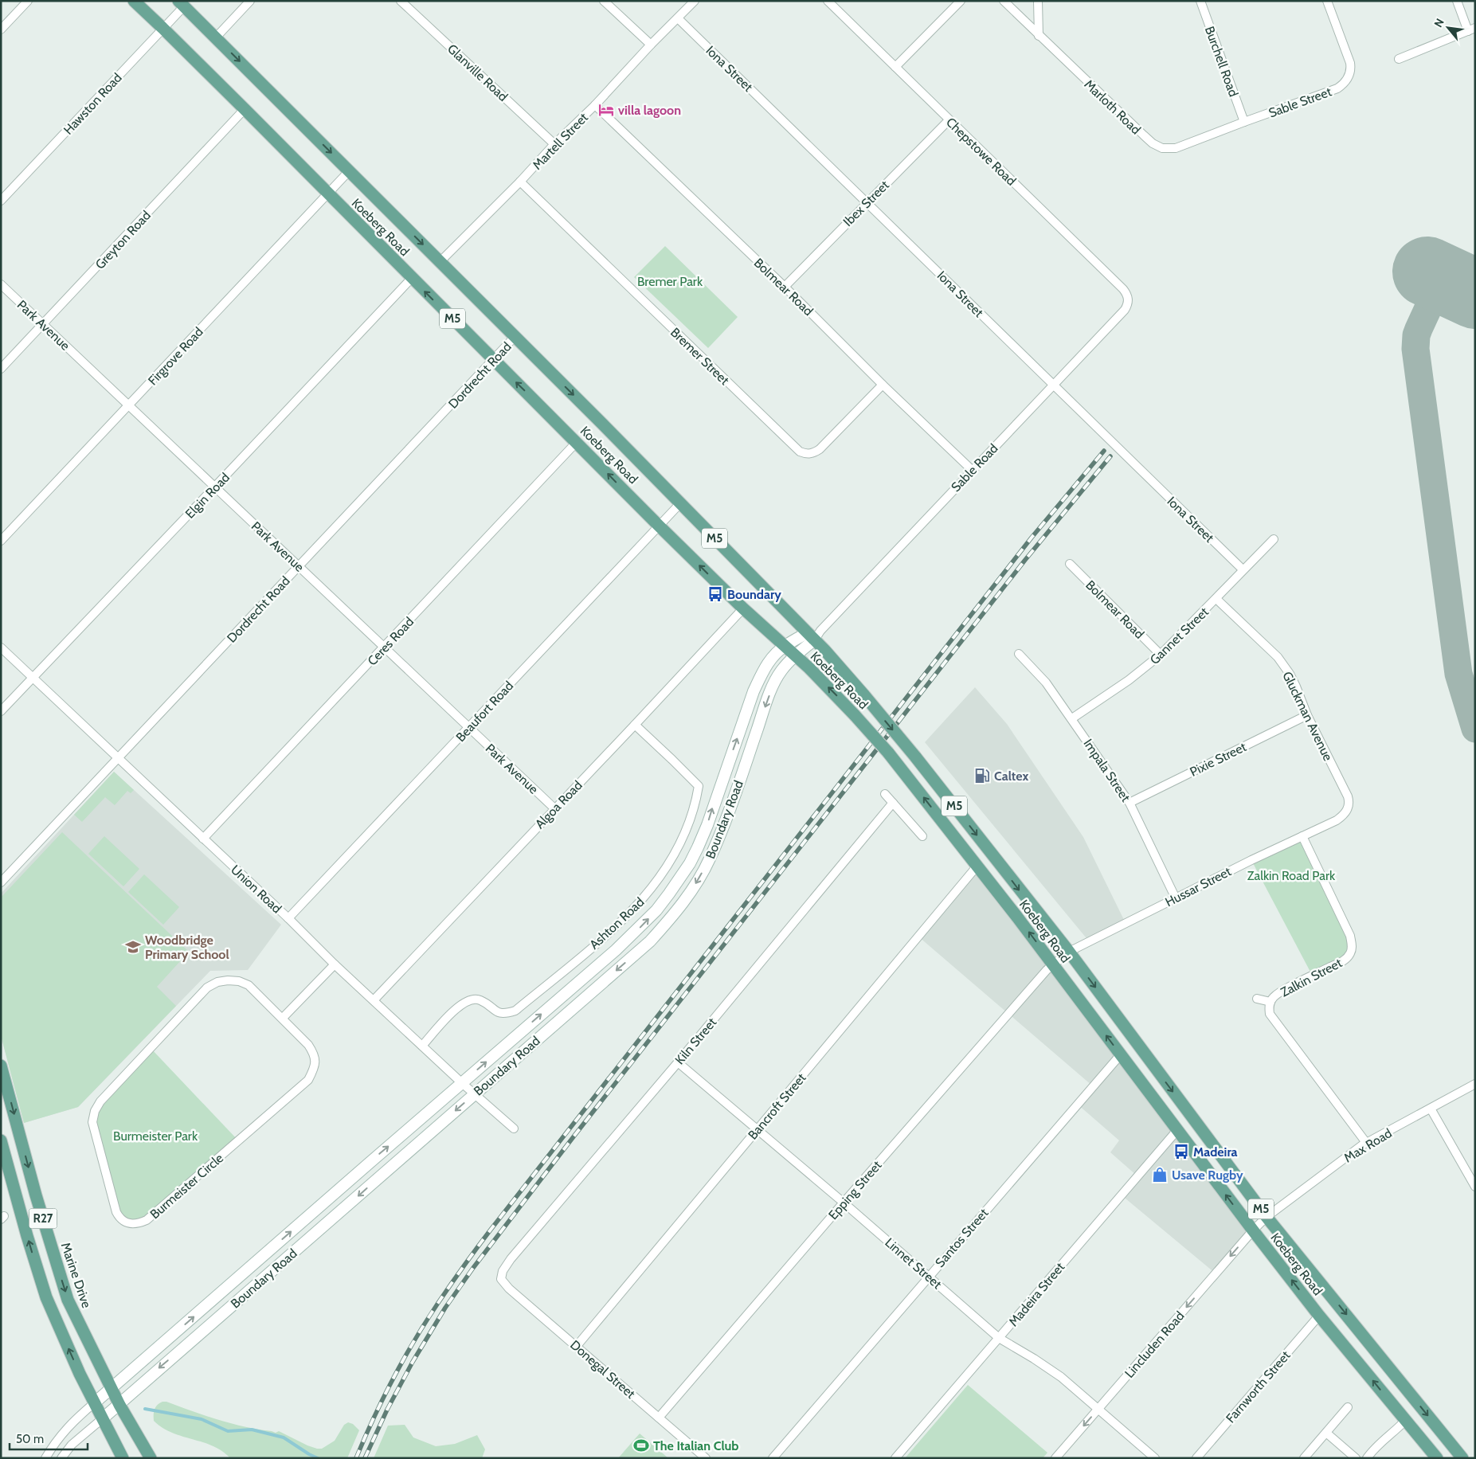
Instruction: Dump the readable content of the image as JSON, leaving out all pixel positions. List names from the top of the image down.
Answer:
{
  "streets": {
    "main road": [
      "Koeberg Road",
      "M5",
      "Boundary Road",
      "R27",
      "Marine Drive"
    ],
    "street": [
      "Burchell Road",
      "Iona Street",
      "Glanville Road",
      "Sable Street",
      "Hawston Road",
      "Marloth Road",
      "Martell Street",
      "Chepstowe Road",
      "Ibex Street",
      "Greyton Road",
      "Bolmear Road",
      "Park Avenue",
      "Firgrove Road",
      "Bremer Street",
      "Dordrecht Road",
      "Sable Road",
      "Elgin Road",
      "Gannet Street",
      "Ceres Road",
      "Beaufort Road",
      "Gluckman Avenue",
      "Pixie Street",
      "Impala Street",
      "Algoa Road",
      "Hussar Street",
      "Union Road",
      "Ashton Road",
      "Zalkin Street",
      "Kiln Street",
      "Bancroft Street",
      "Max Road",
      "Burmeister Circle",
      "Epping Street",
      "Santos Street",
      "Linnet Street",
      "Madeira Street",
      "Lincluden Road",
      "Donegal Street",
      "Farnworth Street"
    ]
  },
  "crossings": [
    ["Burchell Road", "Sable Street"],
    ["Burchell Road", "Marloth Road"],
    ["Iona Street", "Martell Street"],
    ["Iona Street", "Ibex Street"],
    ["Iona Street", "Sable Road"],
    ["Iona Street", "Gannet Street"],
    ["Glanville Road", "Martell Street"],
    ["Sable Street", "Marloth Road"],
    ["Hawston Road", "Koeberg Road"],
    ["Martell Street", "Koeberg Road"],
    ["Martell Street", "Bolmear Road"],
    ["Martell Street", "Bremer Street"],
    ["Chepstowe Road", "Ibex Street"],
    ["Chepstowe Road", "Sable Road"],
    ["Ibex Street", "Bolmear Road"],
    ["Koeberg Road", "Greyton Road"],
    ["Koeberg Road", "Firgrove Road"],
    ["Koeberg Road", "Dordrecht Road"],
    ["Koeberg Road", "Sable Road"],
    ["Koeberg Road", "Elgin Road"],
    ["Koeberg Road", "Ceres Road"],
    ["Koeberg Road", "Beaufort Road"],
    ["Koeberg Road", "Algoa Road"],
    ["Koeberg Road", "Boundary Road"],
    ["Koeberg Road", "Hussar Street"],
    ["Koeberg Road", "Bancroft Street"],
    ["Koeberg Road", "Max Road"],
    ["Koeberg Road", "Epping Street"],
    ["Koeberg Road", "Santos Street"],
    ["Koeberg Road", "Madeira Street"],
    ["Koeberg Road", "Lincluden Road"],
    ["Koeberg Road", "Farnworth Street"],
    ["Greyton Road", "Park Avenue"],
    ["Bolmear Road", "Bremer Street"],
    ["Bolmear Road", "Sable Road"],
    ["Bolmear Road", "Gannet Street"],
    ["Park Avenue", "Firgrove Road"],
    ["Park Avenue", "Dordrecht Road"],
    ["Park Avenue", "Elgin Road"],
    ["Park Avenue", "Ceres Road"],
    ["Park Avenue", "Beaufort Road"],
    ["Park Avenue", "Algoa Road"],
    ["Dordrecht Road", "Union Road"],
    ["Sable Road", "Boundary Road"],
    ["Elgin Road", "Union Road"],
    ["Gannet Street", "Gluckman Avenue"],
    ["Gannet Street", "Impala Street"],
    ["Ceres Road", "Union Road"],
    ["Beaufort Road", "Union Road"],
    ["Gluckman Avenue", "Pixie Street"],
    ["Gluckman Avenue", "Hussar Street"],
    ["Pixie Street", "Impala Street"],
    ["Impala Street", "Hussar Street"],
    ["Algoa Road", "Union Road"],
    ["Algoa Road", "Ashton Road"],
    ["Boundary Road", "Union Road"],
    ["Boundary Road", "R27"],
    ["Boundary Road", "Marine Drive"],
    ["Hussar Street", "Zalkin Street"],
    ["Hussar Street", "Epping Street"],
    ["Union Road", "Ashton Road"],
    ["Zalkin Street", "Max Road"],
    ["Kiln Street", "Linnet Street"],
    ["Kiln Street", "Donegal Street"],
    ["Bancroft Street", "Linnet Street"],
    ["Bancroft Street", "Donegal Street"],
    ["Max Road", "Lincluden Road"],
    ["Epping Street", "Linnet Street"],
    ["Epping Street", "Donegal Street"],
    ["Santos Street", "Linnet Street"],
    ["Linnet Street", "Madeira Street"],
    ["Linnet Street", "Lincluden Road"]
  ],
  "one_way": ["Lincluden Road"],
  "parks": ["Bremer Park", "Zalkin Road Park", "Burmeister Park"],
  "places": {
    "hotel": ["villa lagoon"],
    "bus stop": ["Boundary", "Madeira"],
    "fuel station": ["Caltex"],
    "school or university": ["Woodbridge Primary School"],
    "shop": ["Usave Rugby"],
    "sports": ["The Italian Club"]
  },
  "scale_bar": "50 m",
  "north": "top left"
}
